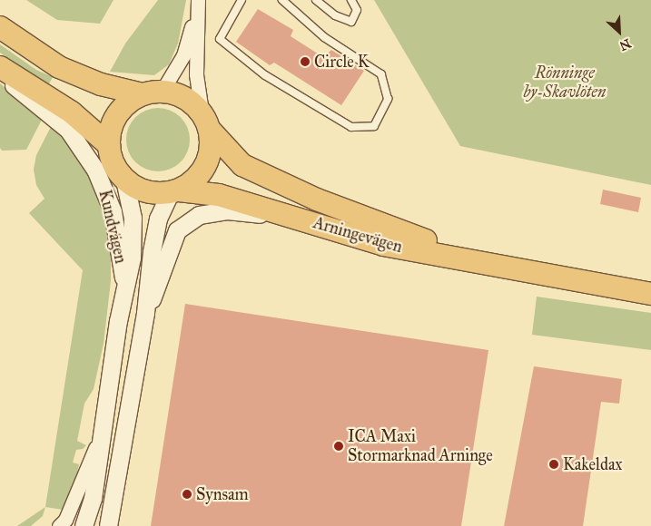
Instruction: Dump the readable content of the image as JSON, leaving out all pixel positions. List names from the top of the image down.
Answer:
{
  "streets": {
    "main road": ["Arningevägen"],
    "street": ["Kundvägen"]
  },
  "crossings": [
    ["Kundvägen", "Arningevägen"]
  ],
  "parks": ["Rönninge by-Skavlöten"],
  "places": [
    "Circle K",
    "ICA Maxi Stormarknad Arninge",
    "Kakeldax",
    "Synsam"
  ],
  "north": "bottom right"
}
